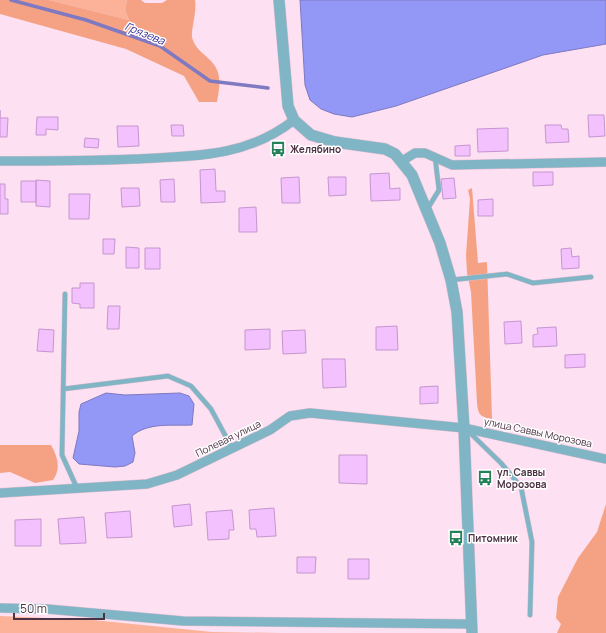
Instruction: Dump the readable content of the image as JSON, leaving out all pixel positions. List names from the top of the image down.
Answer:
{
  "streets": {
    "street": ["улица Саввы Морозова", "Полевая улица"]
  },
  "crossings": [
    ["улица Саввы Морозова", "Полевая улица"]
  ],
  "water": ["Грязева"],
  "places": {
    "bus stop": ["Желябино", "ул. Саввы Морозова", "Питомник"]
  },
  "scale_bar": "50 m"
}
